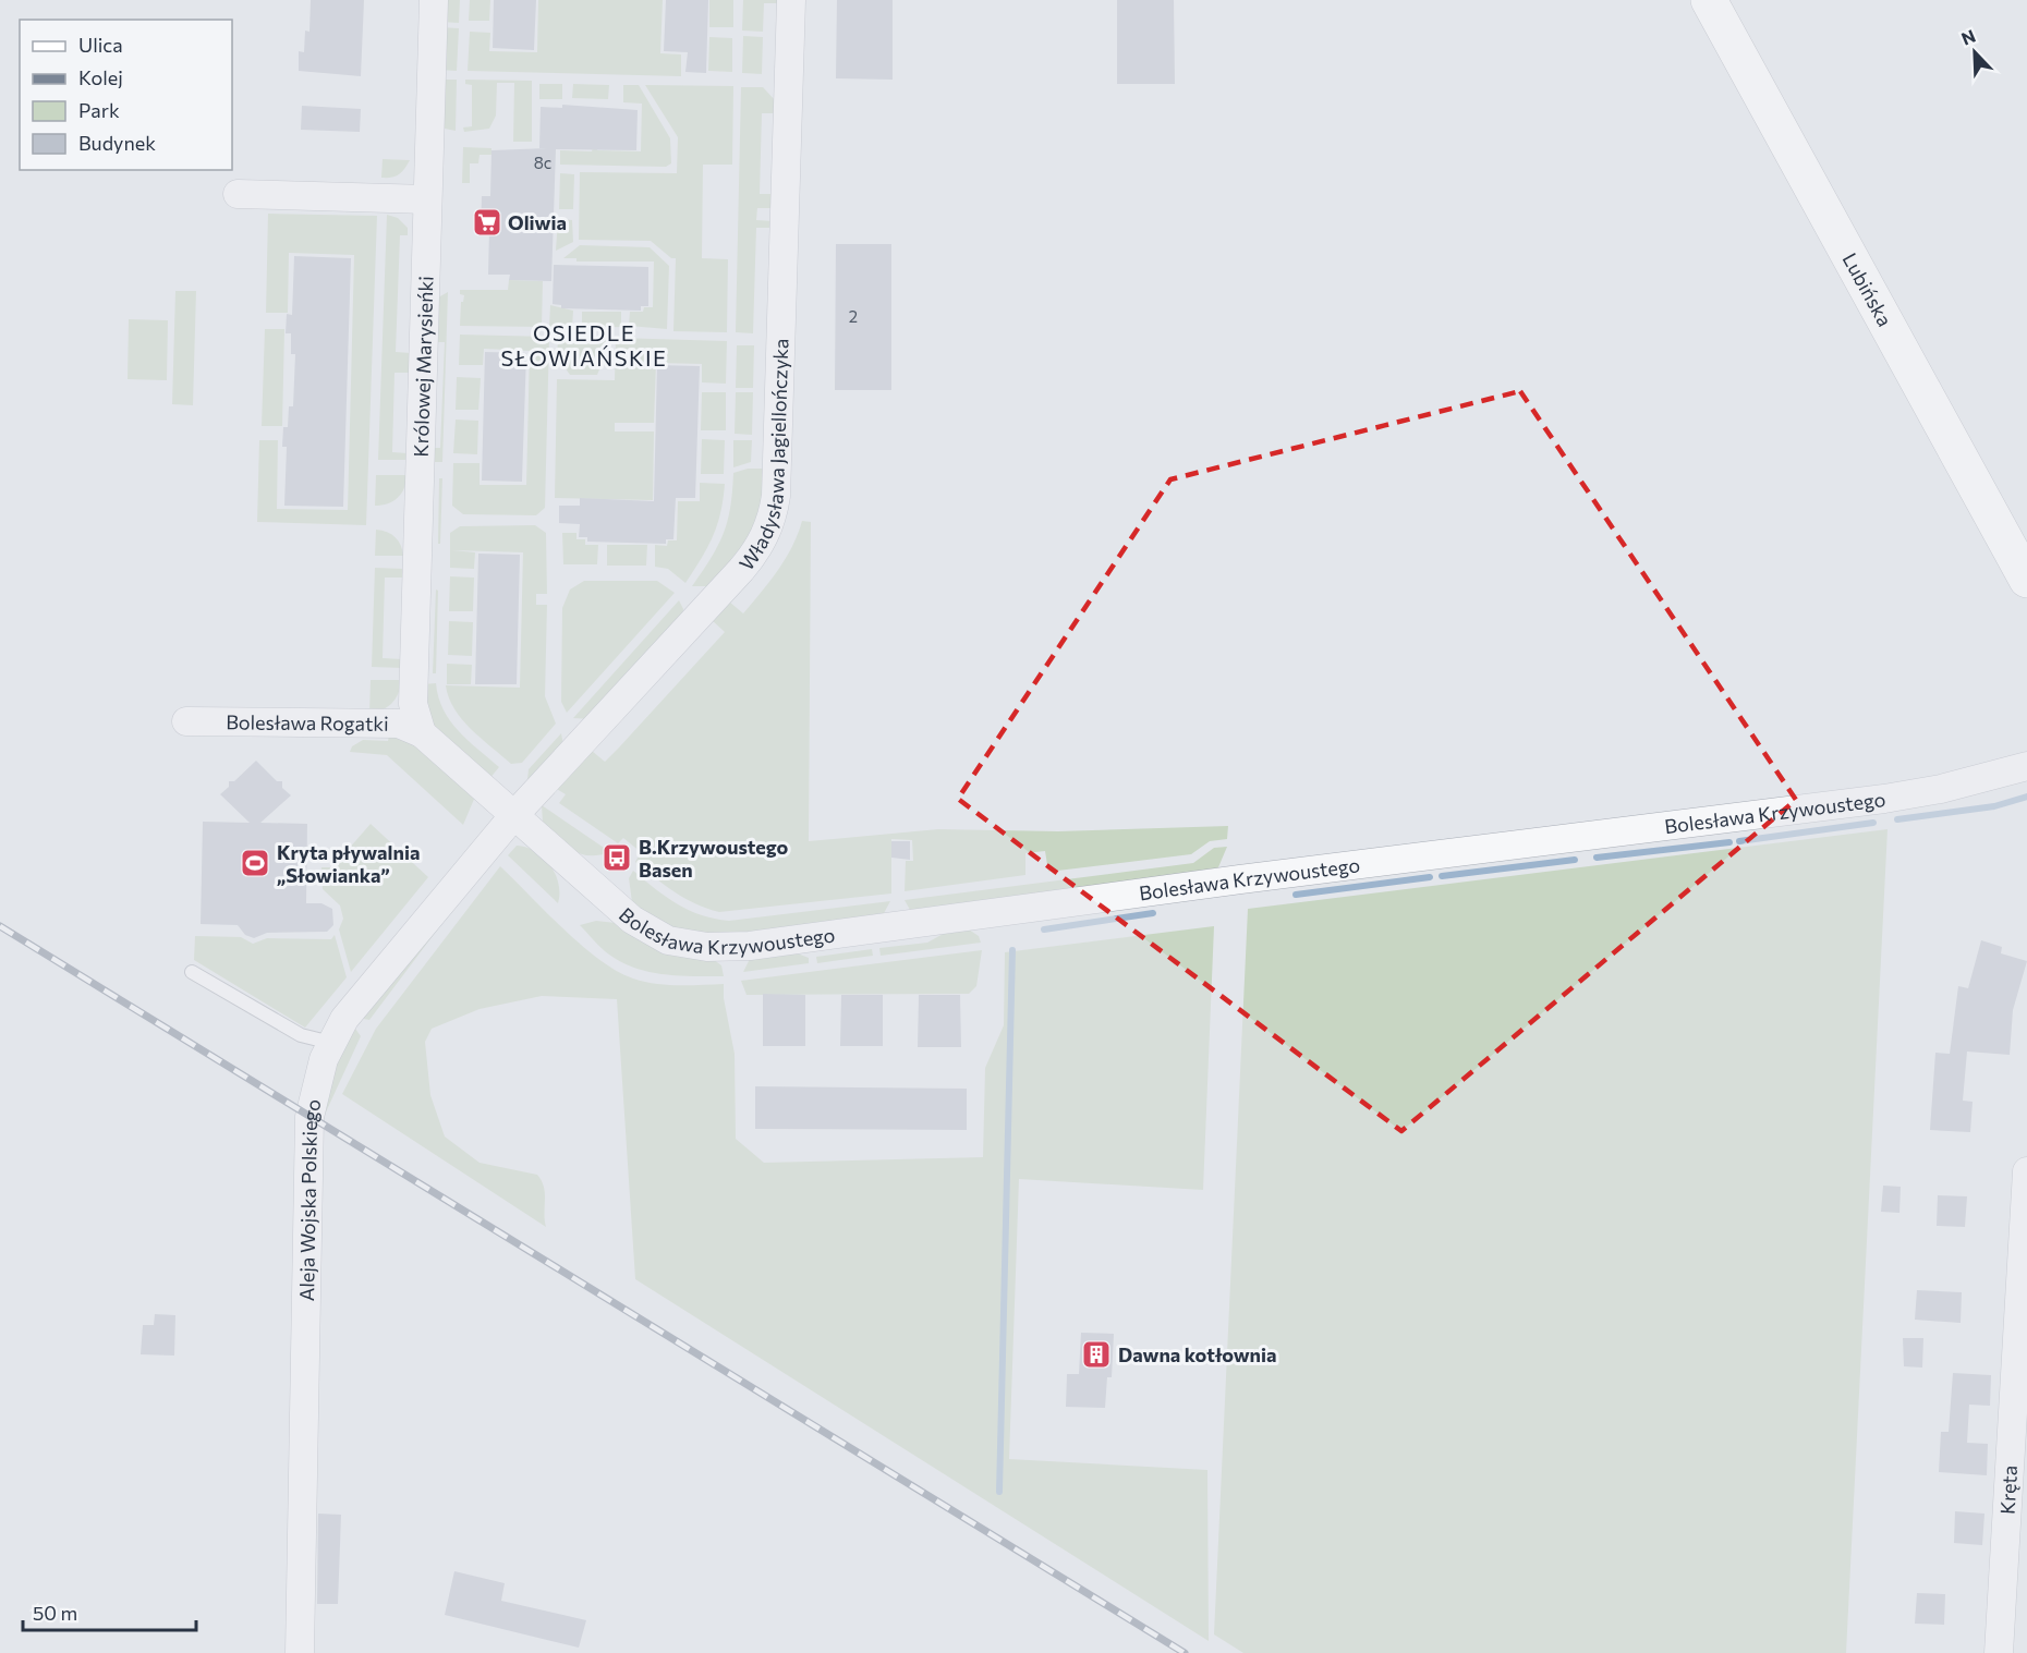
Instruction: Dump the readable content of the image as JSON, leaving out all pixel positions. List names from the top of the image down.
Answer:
{
  "streets": {
    "main road": ["Lubińska"],
    "street": [
      "Królowej Marysieńki",
      "Władysława Jagiellończyka",
      "Bolesława Rogatki",
      "Bolesława Krzywoustego",
      "Aleja Wojska Polskiego",
      "Kręta"
    ]
  },
  "crossings": [
    ["Królowej Marysieńki", "Bolesława Rogatki"],
    ["Władysława Jagiellończyka", "Bolesława Rogatki"],
    ["Władysława Jagiellończyka", "Bolesława Krzywoustego"],
    ["Władysława Jagiellończyka", "Aleja Wojska Polskiego"],
    ["Bolesława Rogatki", "Bolesława Krzywoustego"],
    ["Bolesława Rogatki", "Aleja Wojska Polskiego"],
    ["Bolesława Krzywoustego", "Aleja Wojska Polskiego"]
  ],
  "districts": ["OSIEDLE SŁOWIAŃSKIE"],
  "places": {
    "supermarket": ["Oliwia"],
    "bus stop": ["B.Krzywoustego Basen"],
    "sports": ["Kryta pływalnia „Słowianka”"],
    "building": ["Dawna kotłownia"]
  },
  "house_numbers": ["8c", "2"],
  "legend": [
    "Ulica",
    "Kolej",
    "Park",
    "Budynek"
  ],
  "scale_bar": "50 m",
  "north": "top left"
}
